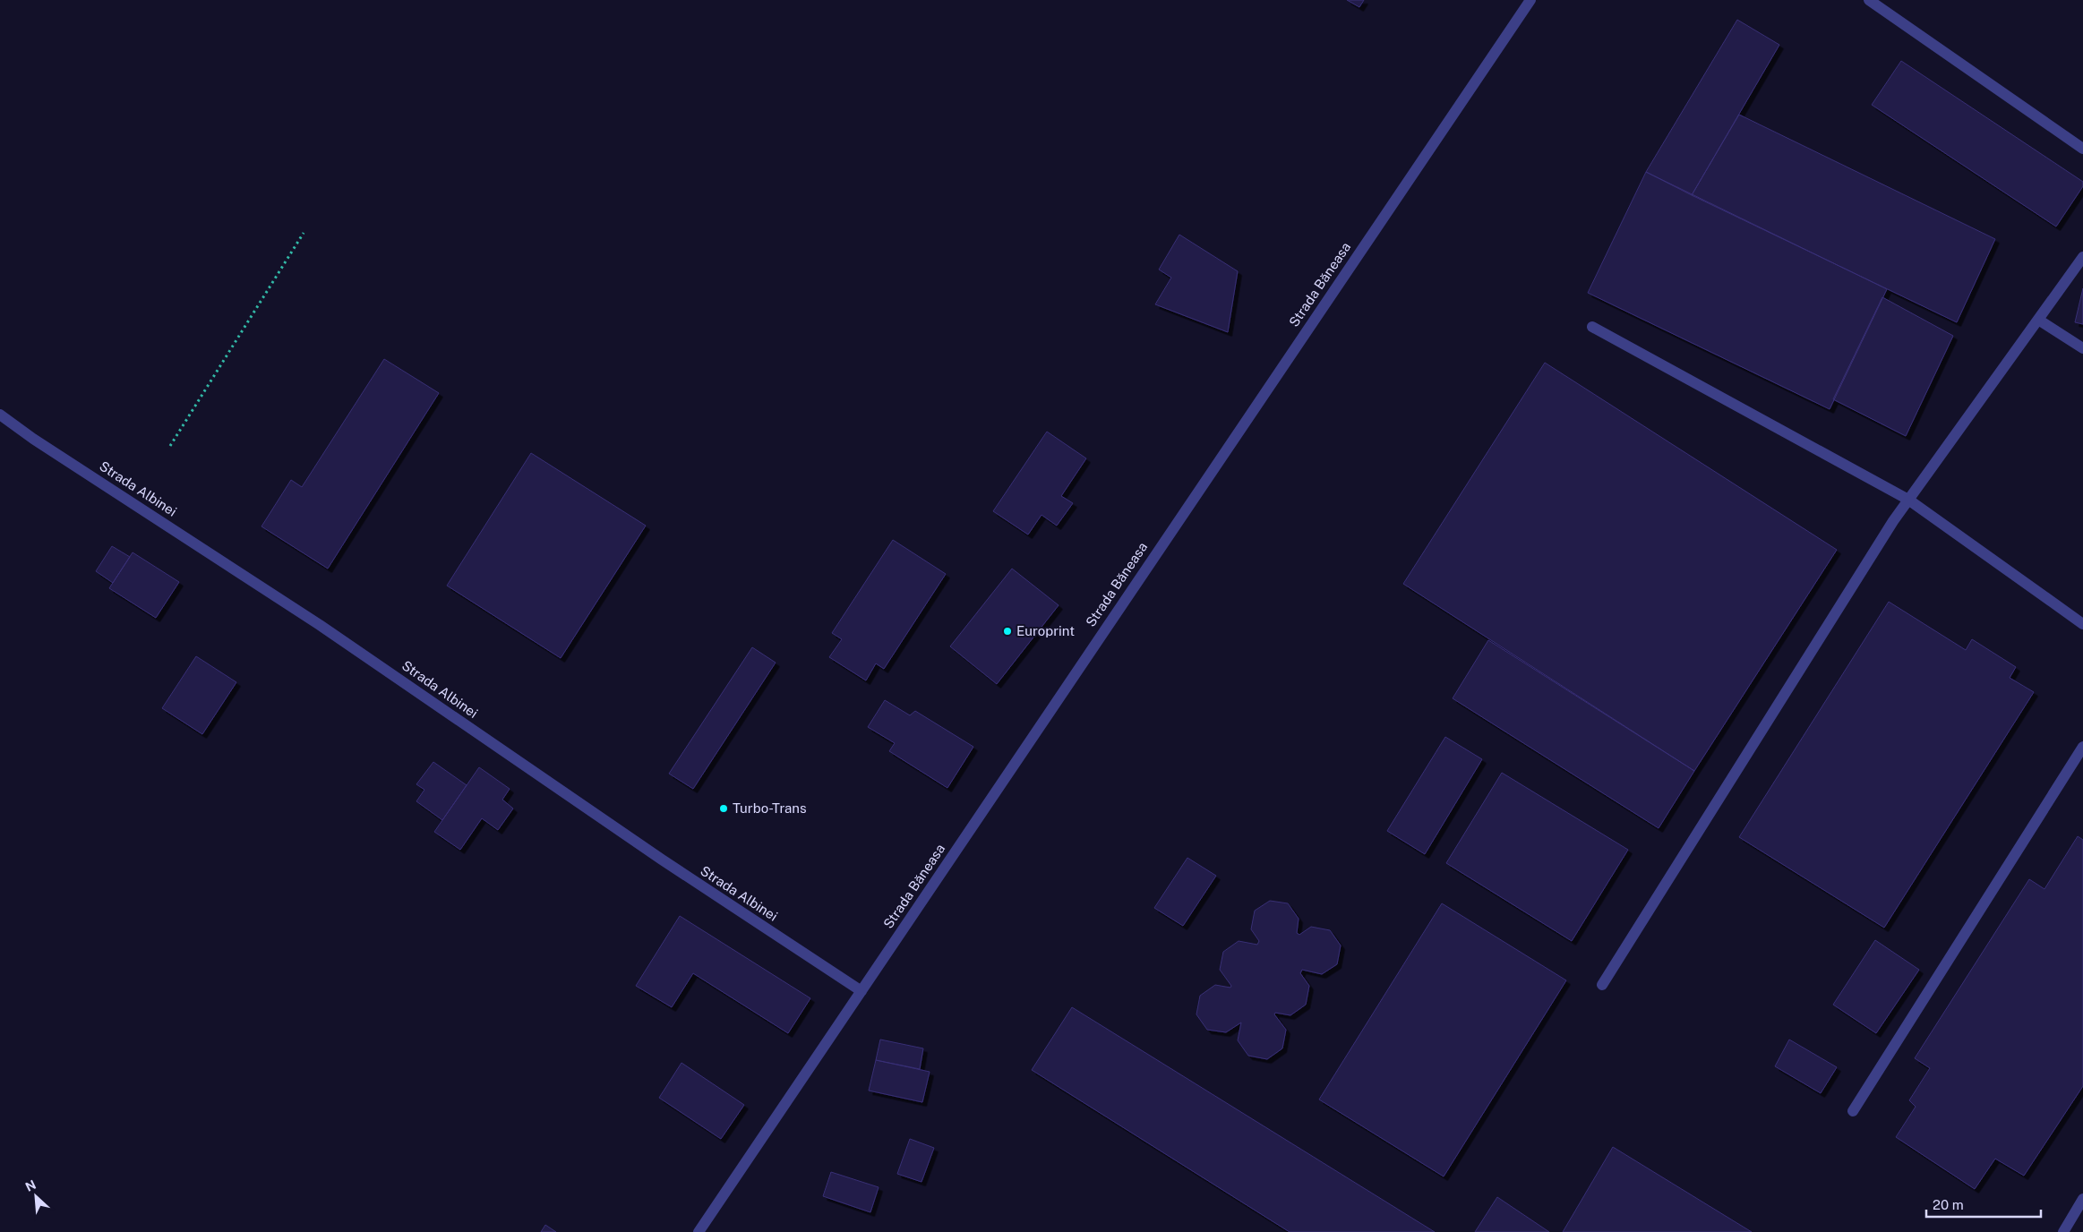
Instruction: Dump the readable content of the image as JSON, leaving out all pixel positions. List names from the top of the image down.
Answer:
{
  "streets": {
    "street": ["Strada Băneasa", "Strada Albinei"]
  },
  "crossings": [
    ["Strada Băneasa", "Strada Albinei"]
  ],
  "places": ["Europrint", "Turbo-Trans"],
  "scale_bar": "20 m",
  "north": "top left"
}
